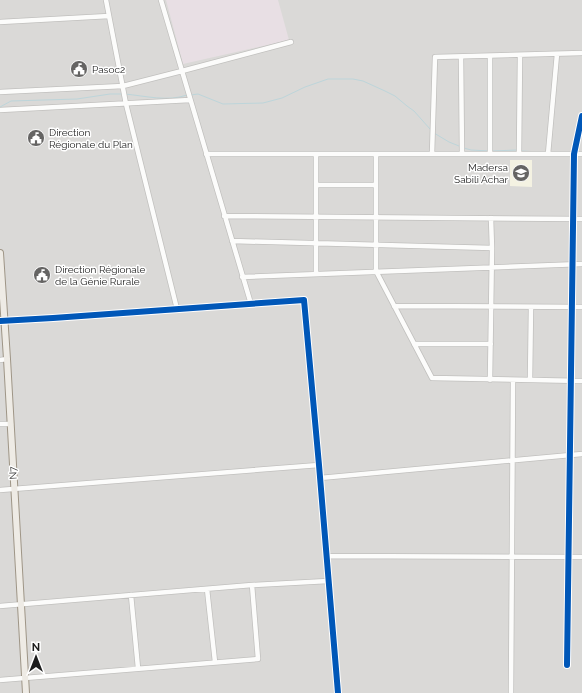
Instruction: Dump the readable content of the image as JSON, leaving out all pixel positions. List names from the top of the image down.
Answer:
{
  "streets": {
    "main road": ["N7"]
  },
  "places": {
    "public building": ["Pasoc2", "Direction Régionale du Plan", "Direction Régionale de la Génie Rurale"],
    "school or university": ["Madersa Sabili Achar"]
  },
  "north": "top"
}
